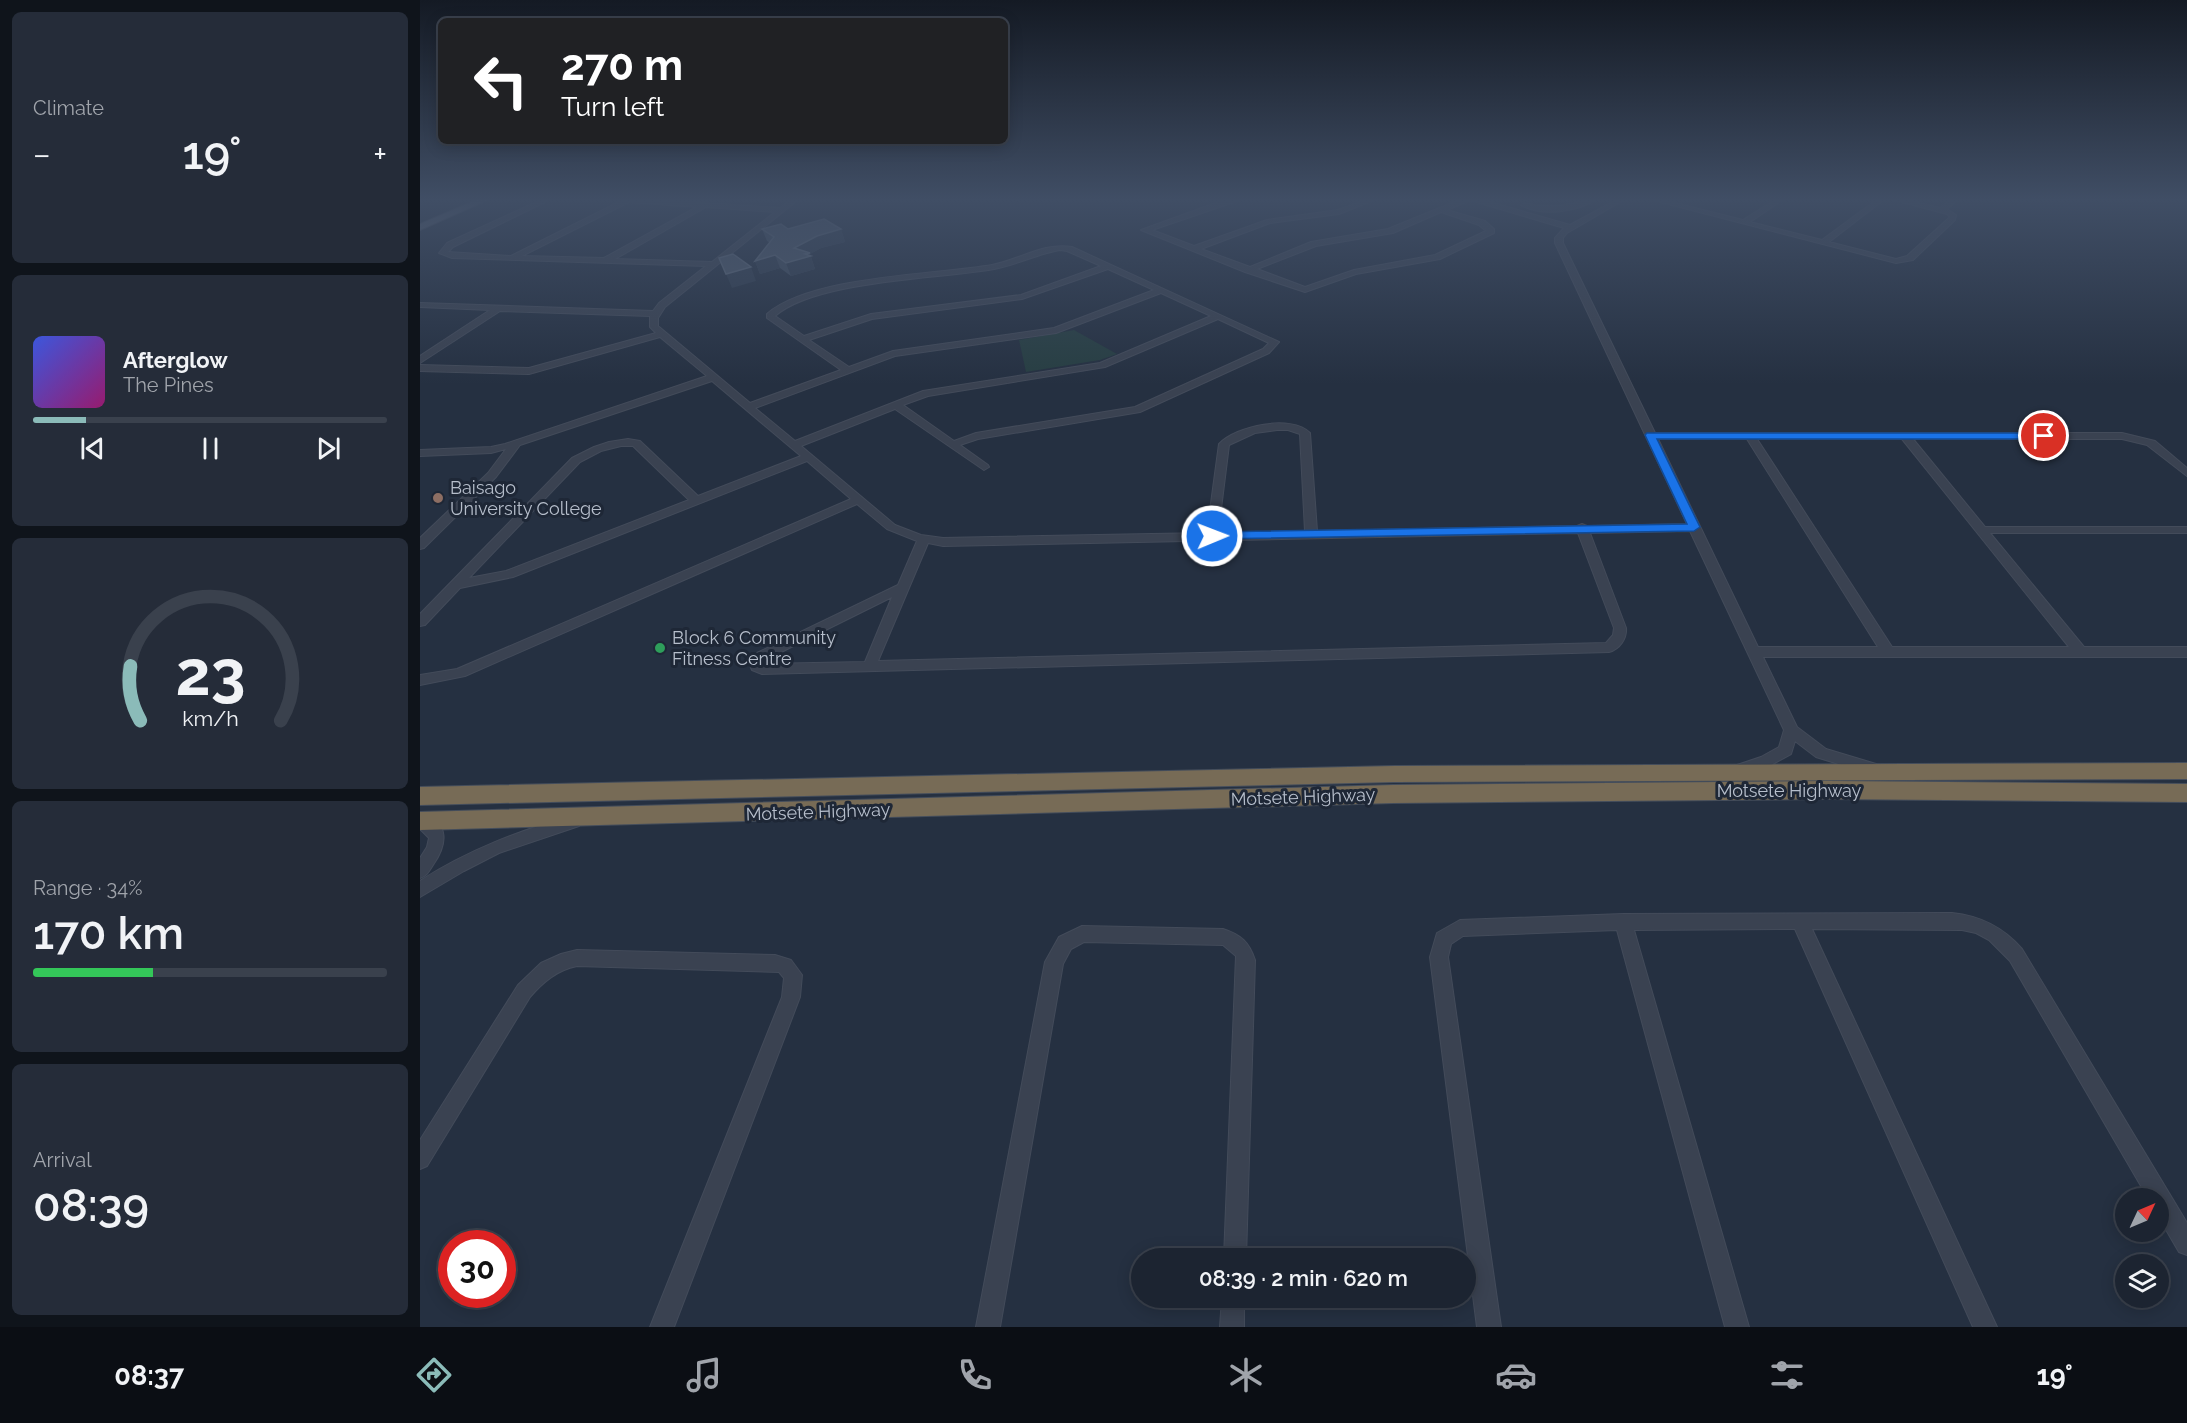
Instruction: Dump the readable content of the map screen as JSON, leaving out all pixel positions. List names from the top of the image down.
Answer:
{
  "streets": {
    "highway": ["Motsete Highway"]
  },
  "places": ["Baisago University College", "Block 6 Community Fitness Centre"],
  "north": "top right",
  "page": {
    "tile": [
      "Climate",
      ["Range · 34%", "170 km"],
      ["Arrival", "08:39"]
    ],
    "turn": ["270 m", "Turn left"],
    "heat": ["−", "19°", "+"],
    "song": ["Afterglow", "The Pines"],
    "limit": "30",
    "trip": "08:39 · 2 min · 620 m",
    "tabs": ["08:37", "19°"],
    "gauge": ["23", "km/h"]
  }
}
